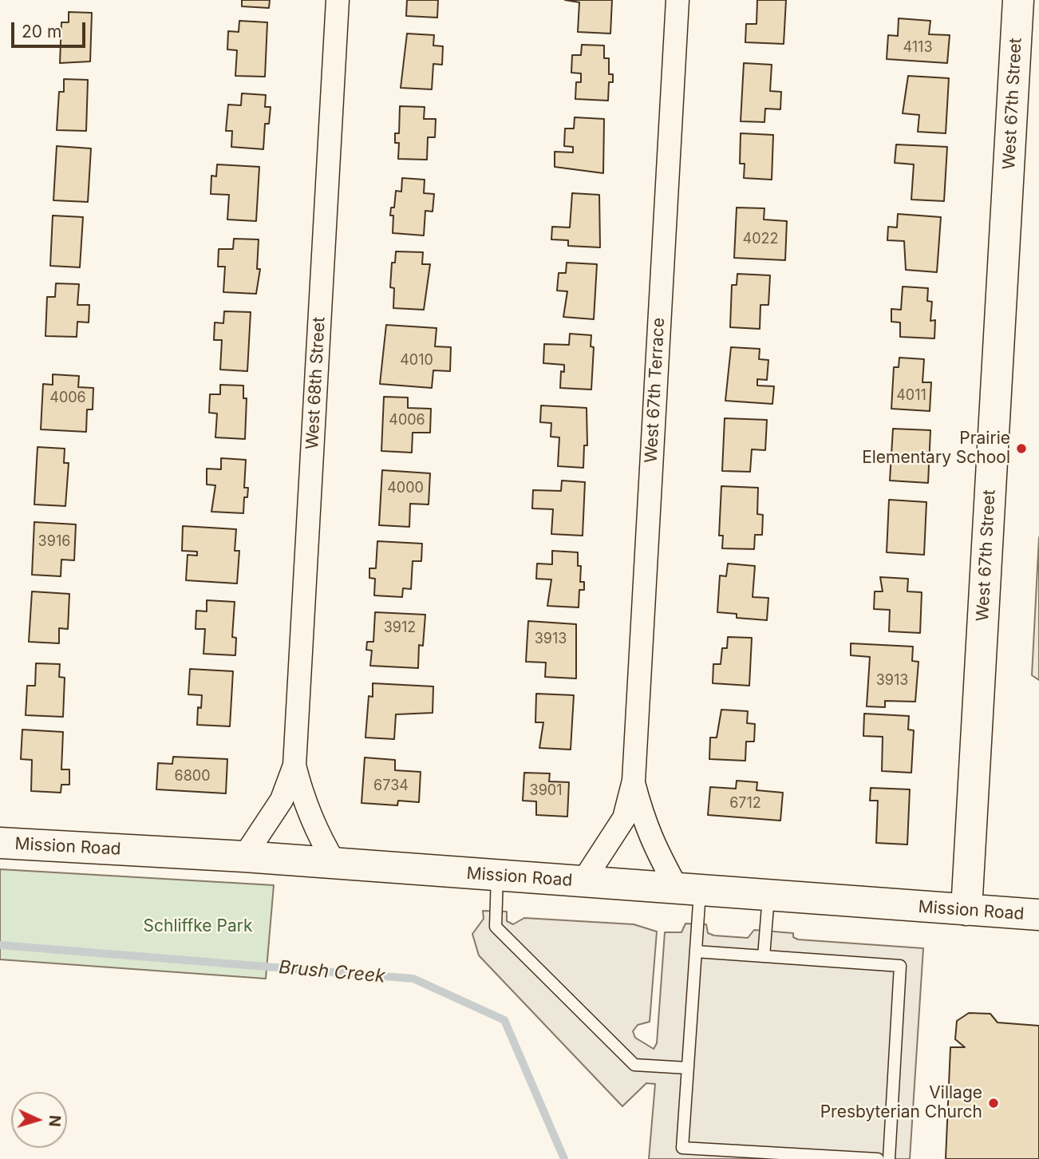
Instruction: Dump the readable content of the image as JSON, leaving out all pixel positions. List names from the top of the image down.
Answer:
{
  "streets": {
    "main road": ["West 67th Street", "Mission Road"],
    "street": ["West 68th Street", "West 67th Terrace"]
  },
  "crossings": [
    ["West 67th Street", "Mission Road"],
    ["West 68th Street", "Mission Road"],
    ["West 67th Terrace", "Mission Road"]
  ],
  "water": ["Brush Creek"],
  "parks": ["Schliffke Park"],
  "places": ["Prairie Elementary School", "Village Presbyterian Church"],
  "house_numbers": [
    "4113",
    "4022",
    "4010",
    "4011",
    "4006",
    "4006",
    "4000",
    "3916",
    "3912",
    "3913",
    "3913",
    "6800",
    "6734",
    "3901",
    "6712"
  ],
  "scale_bar": "20 m",
  "north": "right"
}
